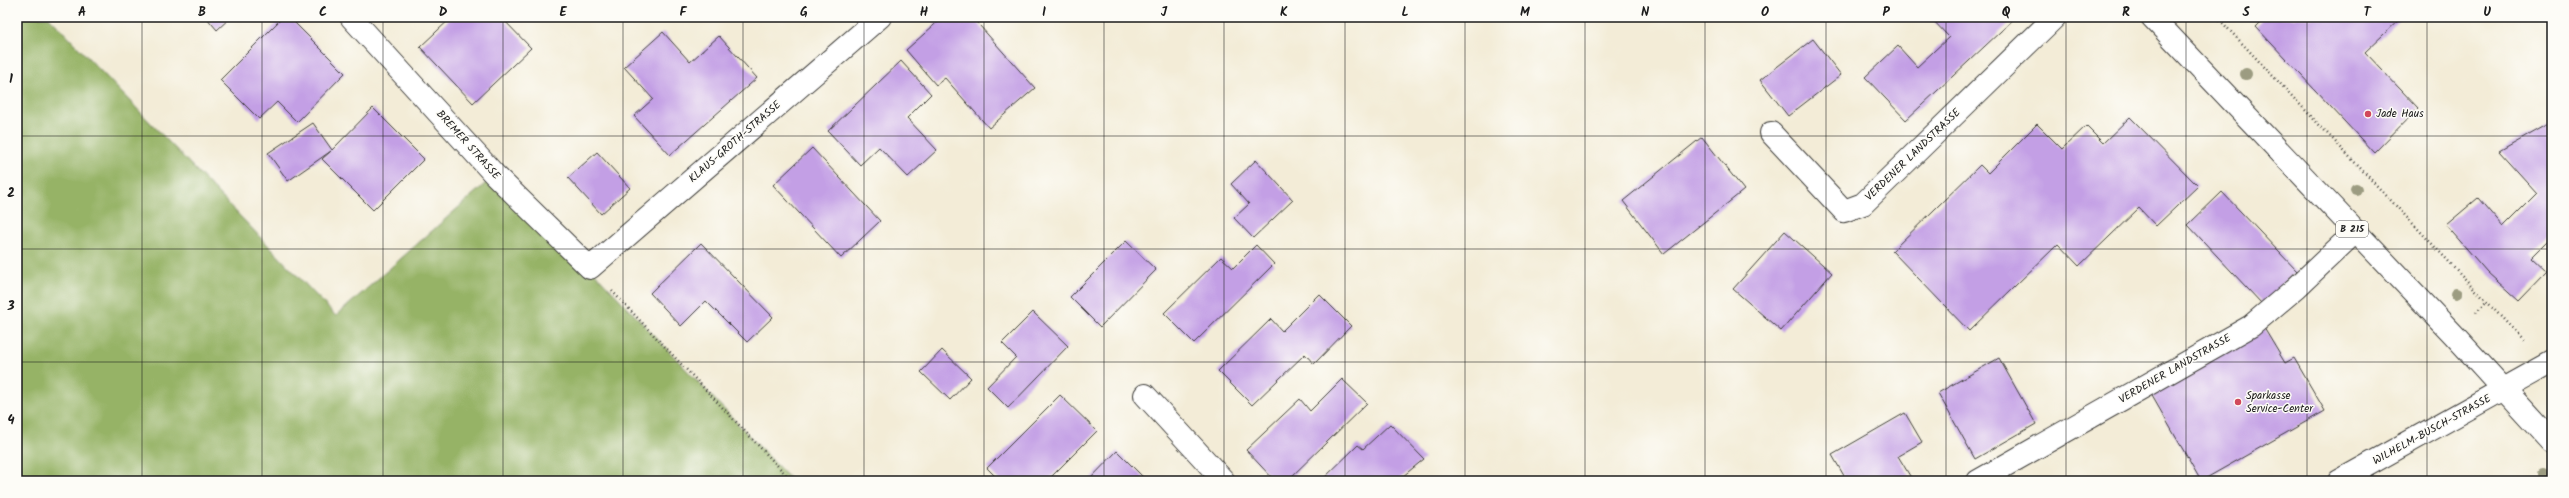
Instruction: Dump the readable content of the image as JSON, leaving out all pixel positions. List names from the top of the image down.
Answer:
{
  "streets": {
    "street": [
      "KLAUS-GROTH-STRASSE",
      "BREMER STRASSE",
      "VERDENER LANDSTRASSE",
      "B 215",
      "WILHELM-BUSCH-STRASSE"
    ]
  },
  "crossings": [
    ["KLAUS-GROTH-STRASSE", "BREMER STRASSE"],
    ["VERDENER LANDSTRASSE", "B 215"],
    ["B 215", "WILHELM-BUSCH-STRASSE"]
  ],
  "places": ["Jade Haus", "Sparkasse Service-Center"],
  "grid": {
    "columns": [
      "A",
      "B",
      "C",
      "D",
      "E",
      "F",
      "G",
      "H",
      "I",
      "J",
      "K",
      "L",
      "M",
      "N",
      "O",
      "P",
      "Q",
      "R",
      "S",
      "T",
      "U"
    ],
    "rows": [
      "1",
      "2",
      "3",
      "4"
    ]
  }
}
